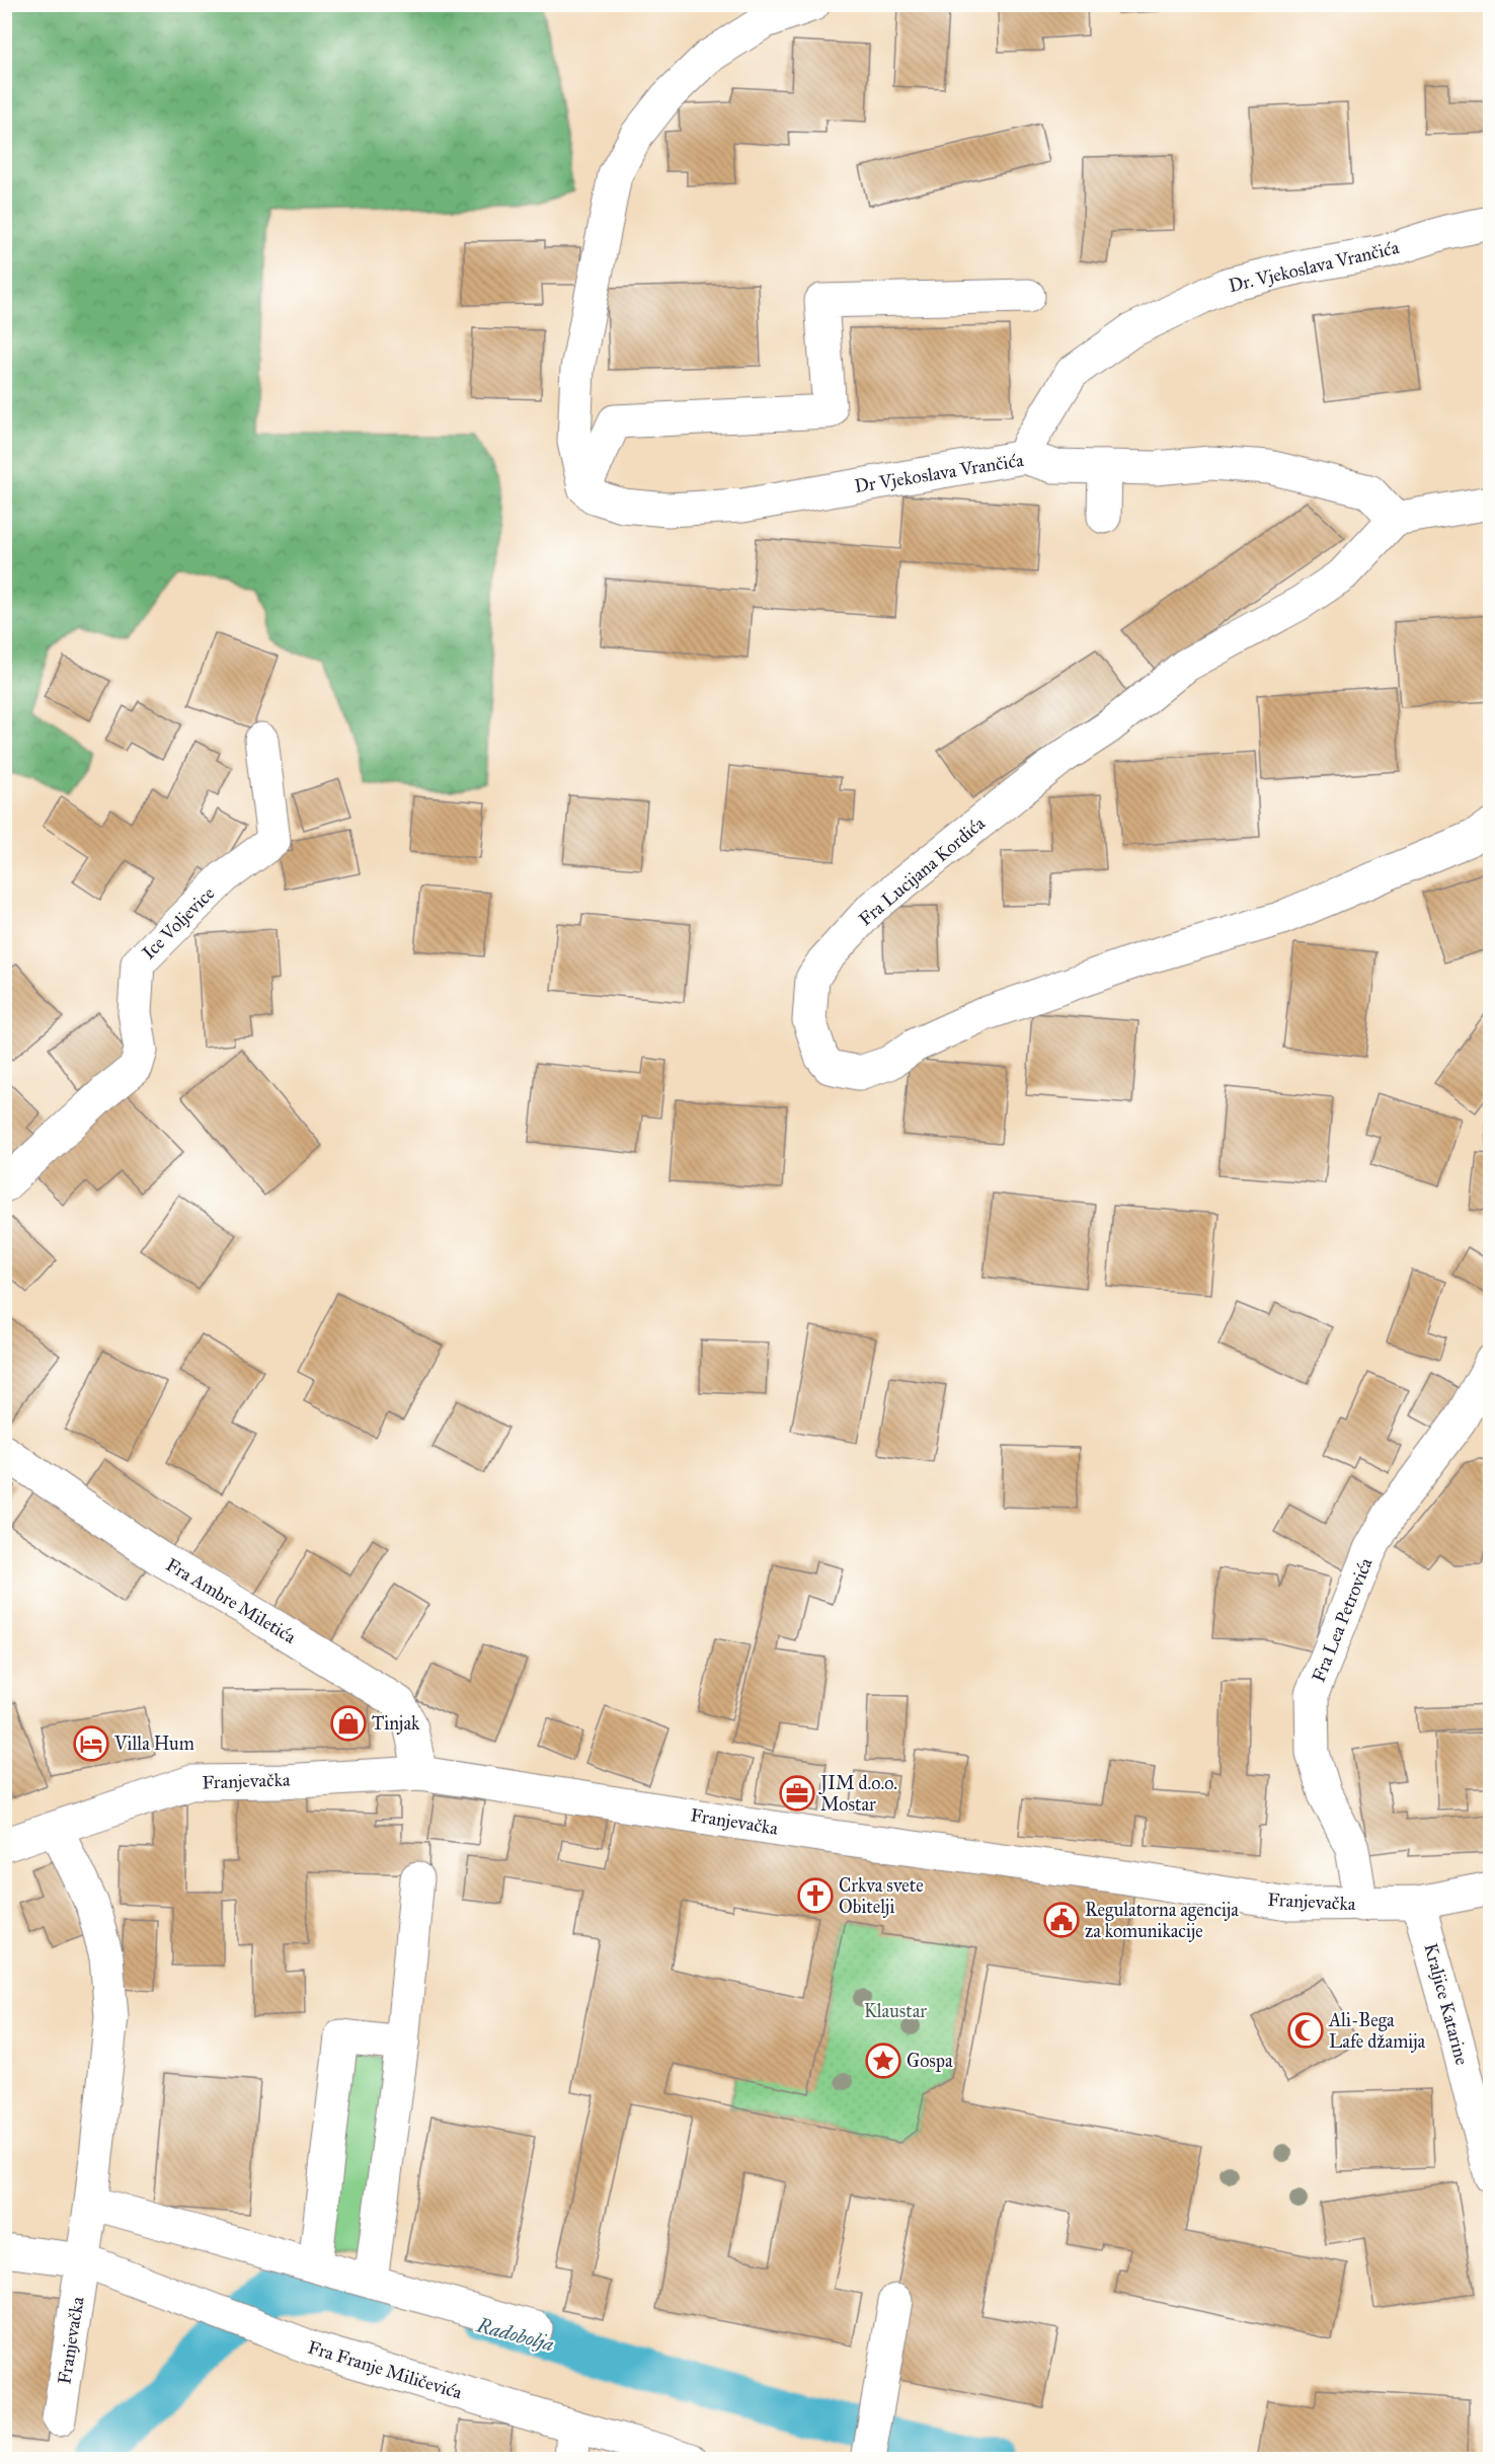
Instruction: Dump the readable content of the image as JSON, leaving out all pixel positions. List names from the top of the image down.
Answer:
{
  "streets": {
    "street": [
      "Dr. Vjekoslava Vrančića",
      "Dr Vjekoslava Vrančića",
      "Fra Lucijana Kordića",
      "Ice Voljevice",
      "Fra Ambre Miletića",
      "Fra Lea Petrovića",
      "Franjevačka",
      "Kraljice Katarine",
      "Fra Franje Miličevića"
    ]
  },
  "crossings": [
    ["Dr. Vjekoslava Vrančića", "Dr Vjekoslava Vrančića"],
    ["Dr Vjekoslava Vrančića", "Fra Lucijana Kordića"],
    ["Fra Ambre Miletića", "Franjevačka"],
    ["Fra Lea Petrovića", "Franjevačka"],
    ["Franjevačka", "Kraljice Katarine"],
    ["Franjevačka", "Fra Franje Miličevića"]
  ],
  "water": ["Radobolja"],
  "parks": ["Klaustar"],
  "places": {
    "shop": ["Tinjak"],
    "hotel": ["Villa Hum"],
    "office": ["JIM d.o.o. Mostar"],
    "church": ["Crkva svete Obitelji"],
    "public building": ["Regulatorna agencija za komunikacije"],
    "mosque": ["Ali-Bega Lafe džamija"],
    "place": ["Gospa"]
  }
}
